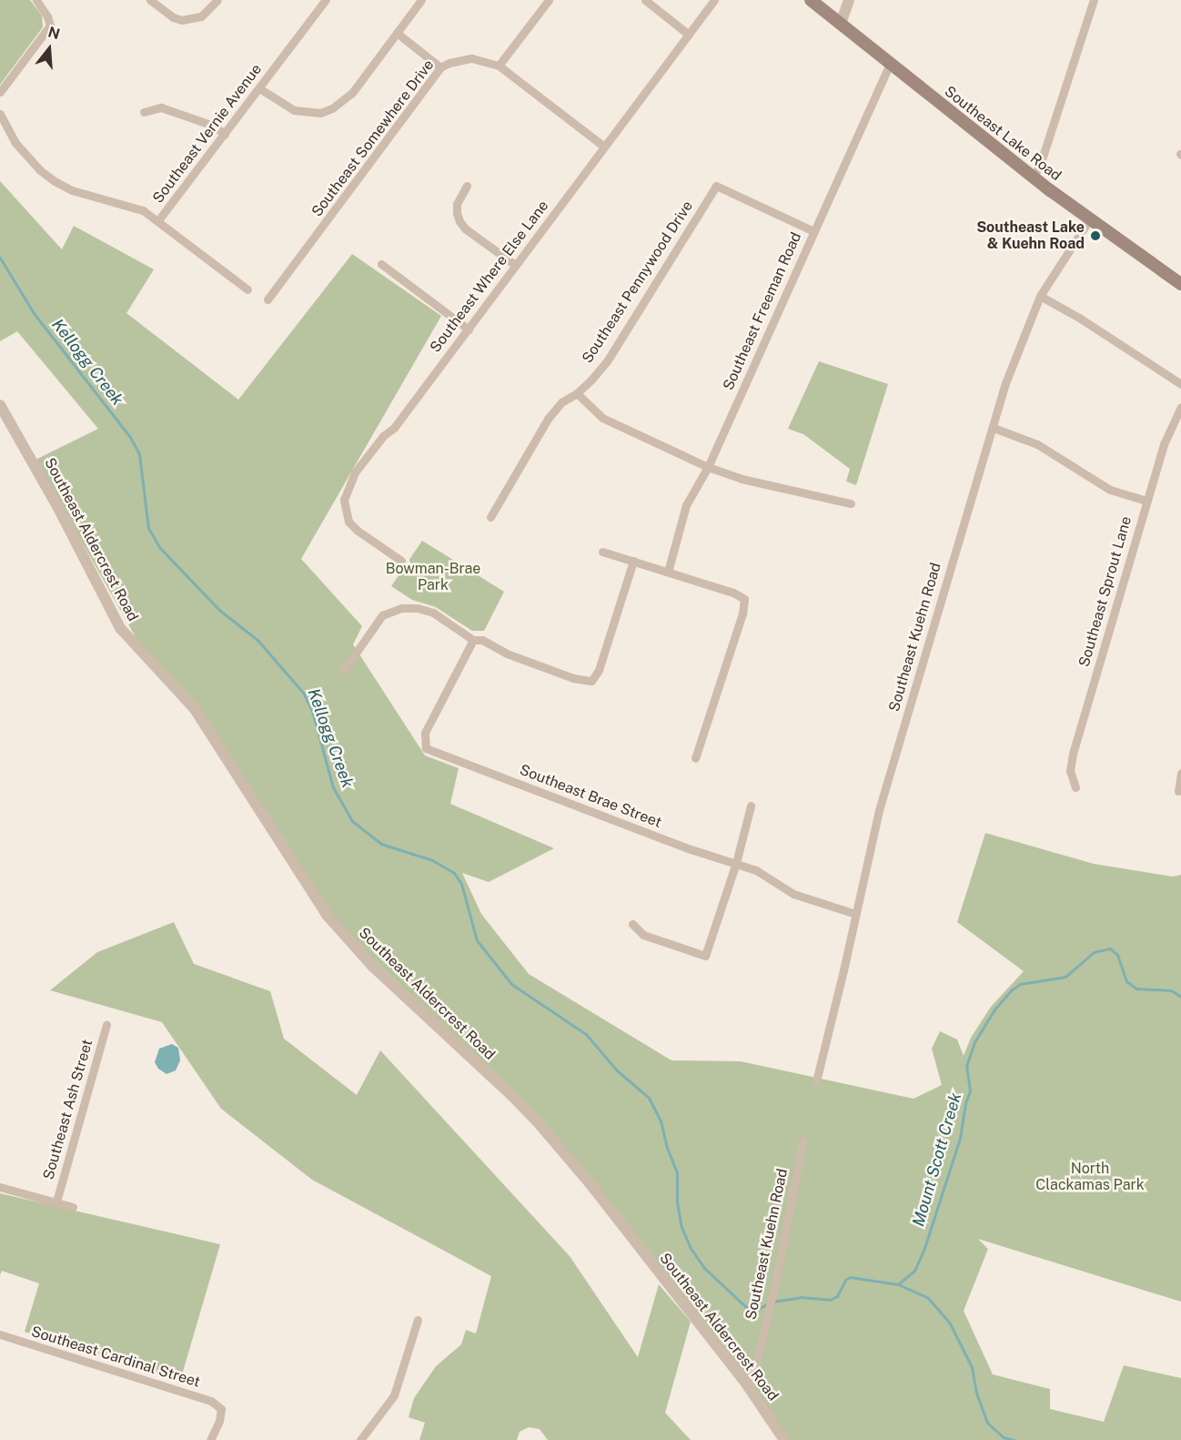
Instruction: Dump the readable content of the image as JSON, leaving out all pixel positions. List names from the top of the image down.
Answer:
{
  "streets": {
    "main road": ["Southeast Lake Road"],
    "street": [
      "Southeast Vernie Avenue",
      "Southeast Somewhere Drive",
      "Southeast Where Else Lane",
      "Southeast Pennywood Drive",
      "Southeast Freeman Road",
      "Southeast Aldercrest Road",
      "Southeast Sprout Lane",
      "Southeast Kuehn Road",
      "Southeast Brae Street",
      "Southeast Ash Street",
      "Southeast Cardinal Street"
    ]
  },
  "crossings": [
    ["Southeast Lake Road", "Southeast Freeman Road"],
    ["Southeast Lake Road", "Southeast Kuehn Road"],
    ["Southeast Somewhere Drive", "Southeast Where Else Lane"],
    ["Southeast Pennywood Drive", "Southeast Freeman Road"],
    ["Southeast Aldercrest Road", "Southeast Kuehn Road"],
    ["Southeast Kuehn Road", "Southeast Brae Street"]
  ],
  "water": ["Kellogg Creek", "Mount Scott Creek"],
  "parks": ["Bowman-Brae Park", "North Clackamas Park"],
  "places": ["Southeast Lake & Kuehn Road"],
  "north": "top"
}
